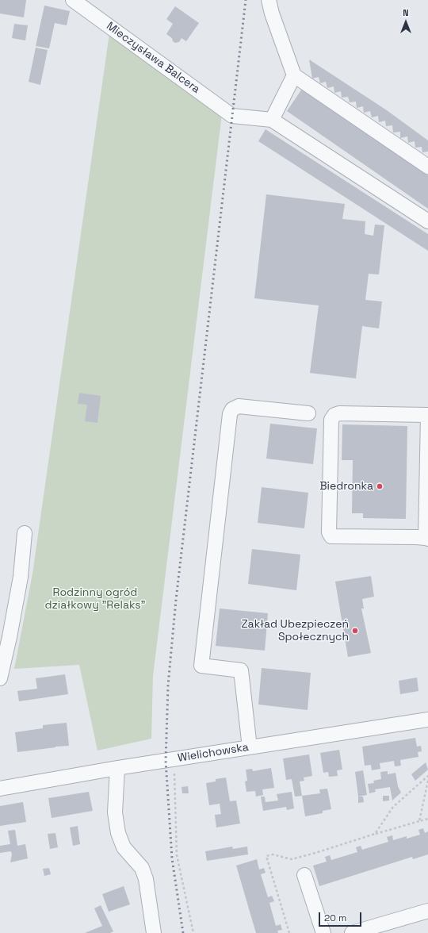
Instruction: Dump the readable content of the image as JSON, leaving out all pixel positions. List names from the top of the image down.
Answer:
{
  "streets": {
    "street": ["Mieczysława Balcera", "Wielichowska"]
  },
  "parks": ["Rodzinny ogród działkowy \"Relaks\""],
  "places": ["Biedronka", "Zakład Ubezpieczeń Społecznych"],
  "scale_bar": "20 m",
  "north": "top"
}
